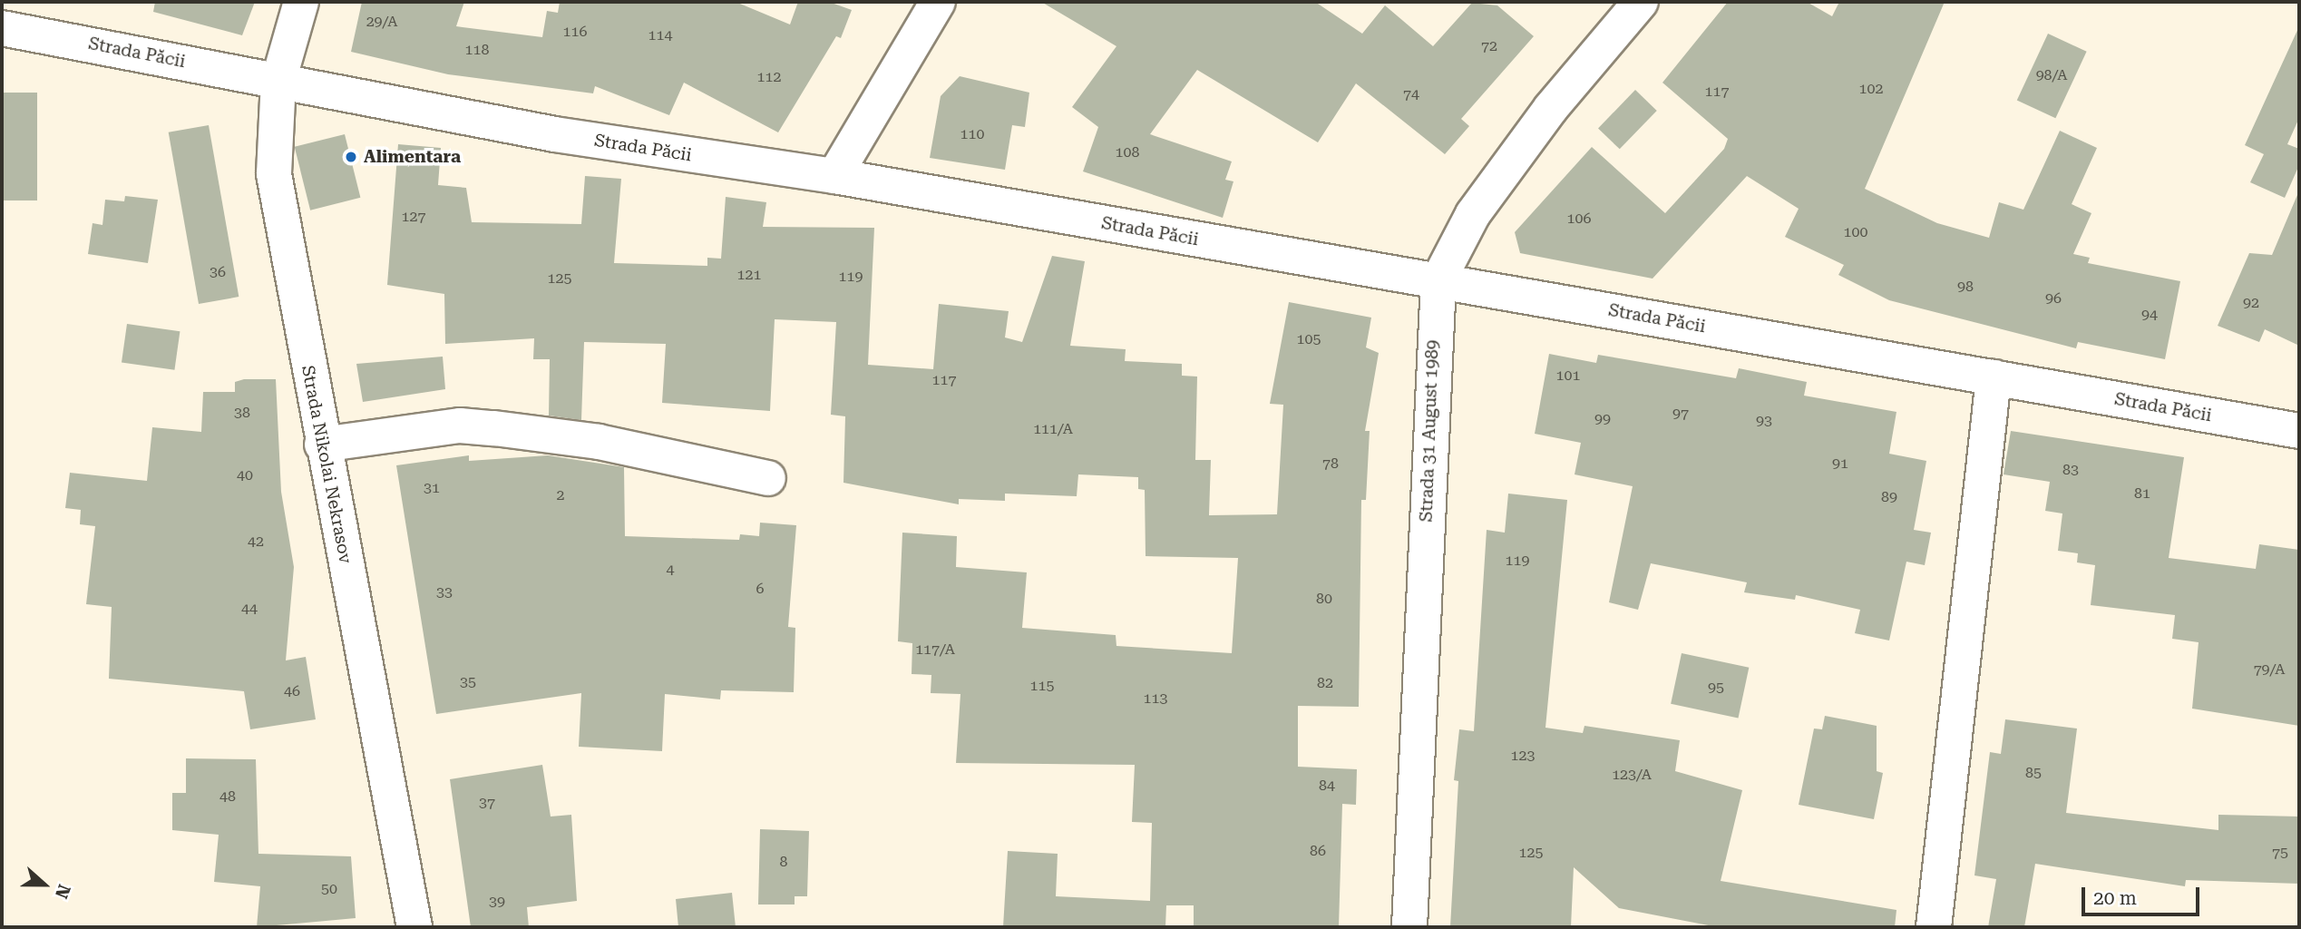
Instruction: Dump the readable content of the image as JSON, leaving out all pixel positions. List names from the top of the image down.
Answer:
{
  "streets": {
    "street": ["Strada Păcii", "Strada 31 August 1989", "Strada Nikolai Nekrasov"]
  },
  "crossings": [
    ["Strada Păcii", "Strada 31 August 1989"],
    ["Strada Păcii", "Strada Nikolai Nekrasov"]
  ],
  "places": ["Alimentara"],
  "house_numbers": [
    "29/A",
    "116",
    "114",
    "72",
    "118",
    "98/A",
    "112",
    "102",
    "117",
    "74",
    "110",
    "108",
    "127",
    "106",
    "100",
    "36",
    "121",
    "119",
    "125",
    "98",
    "96",
    "92",
    "94",
    "105",
    "101",
    "117",
    "38",
    "97",
    "99",
    "93",
    "111/A",
    "78",
    "91",
    "83",
    "40",
    "31",
    "81",
    "2",
    "89",
    "42",
    "119",
    "4",
    "6",
    "33",
    "80",
    "44",
    "117/A",
    "79/A",
    "35",
    "82",
    "115",
    "95",
    "46",
    "113",
    "123",
    "85",
    "123/A",
    "84",
    "48",
    "37",
    "86",
    "125",
    "75",
    "8",
    "50",
    "39"
  ],
  "scale_bar": "20 m",
  "north": "right"
}
